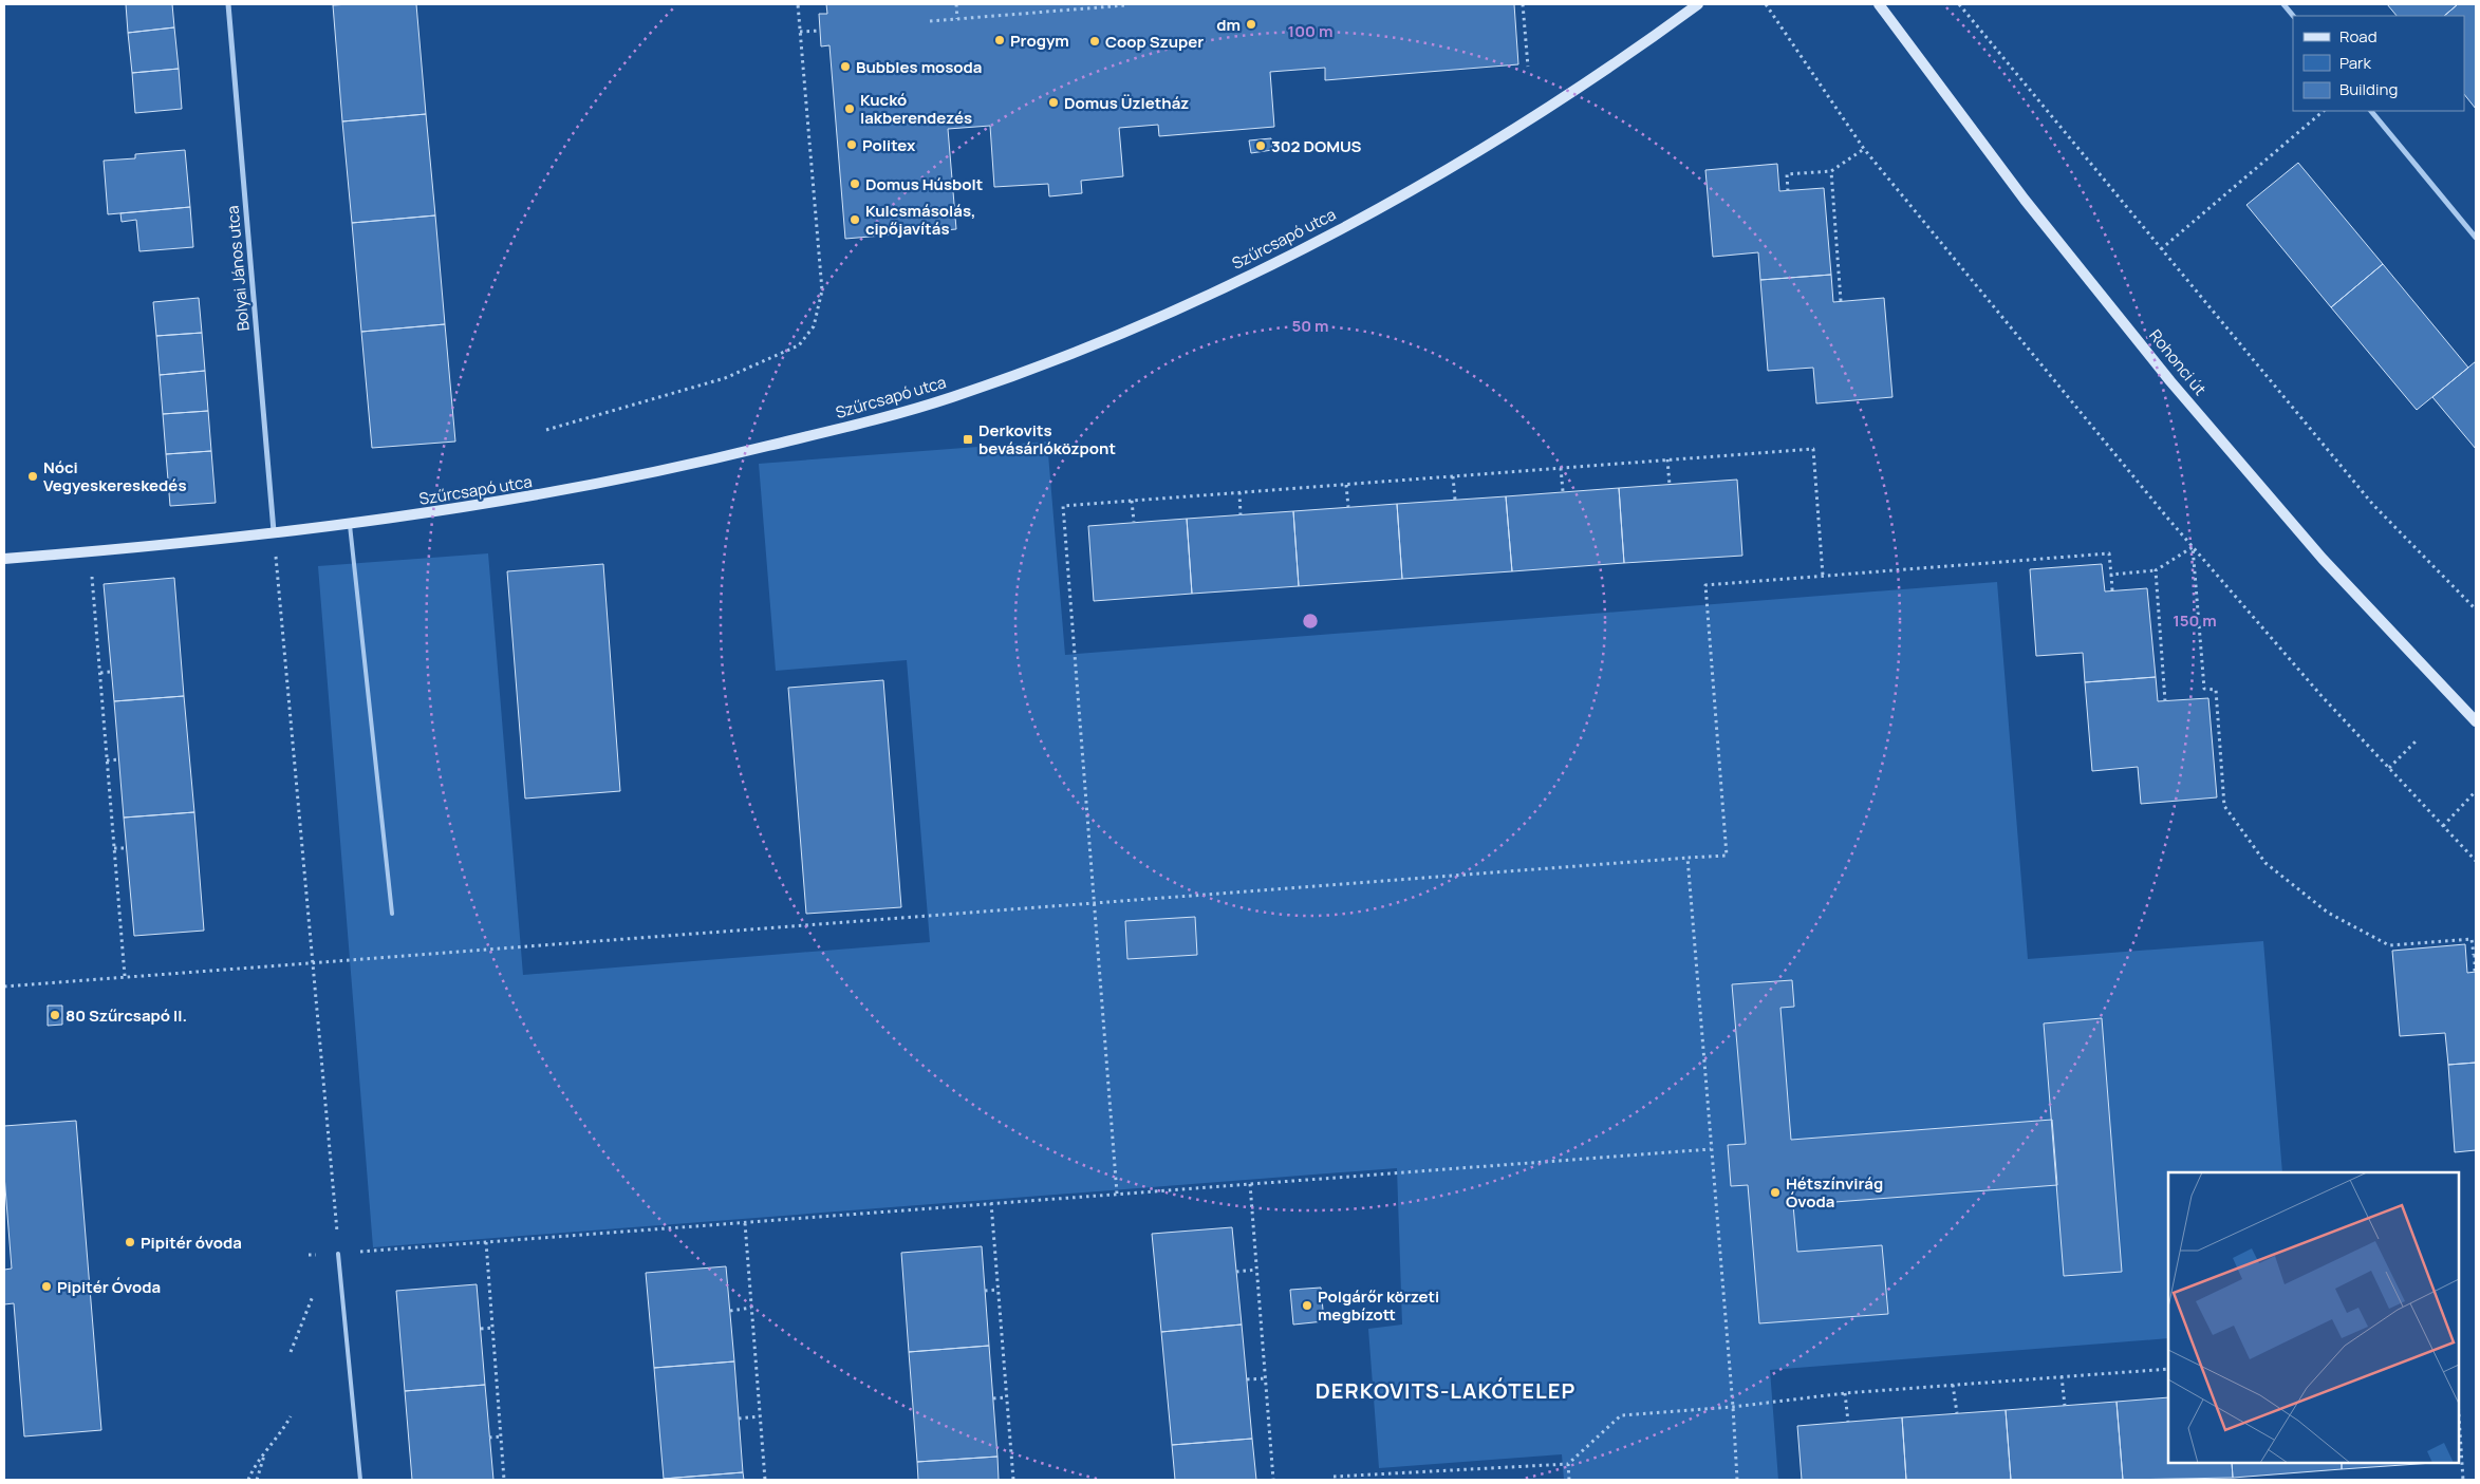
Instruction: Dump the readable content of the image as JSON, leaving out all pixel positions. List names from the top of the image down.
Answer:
{
  "streets": {
    "street": ["Szűrcsapó utca", "Bolyai János utca", "Rohonci út"]
  },
  "crossings": [
    ["Szűrcsapó utca", "Bolyai János utca"]
  ],
  "districts": ["DERKOVITS-LAKÓTELEP"],
  "places": {
    "other": [
      "dm",
      "Progym",
      "Coop Szuper",
      "Bubbles mosoda",
      "Domus Üzletház",
      "Kuckó lakberendezés",
      "Politex",
      "302 DOMUS",
      "Domus Húsbolt",
      "Kulcsmásolás, cipőjavítás",
      "Nóci Vegyeskereskedés",
      "80 Szűrcsapó II.",
      "Hétszínvirág Óvoda",
      "Pipitér óvoda",
      "Pipitér Óvoda",
      "Polgárőr körzeti megbízott"
    ],
    "transit": ["Derkovits bevásárlóközpont"]
  },
  "legend": ["Road", "Park", "Building"],
  "rings": ["100 m", "50 m", "150 m"]
}
